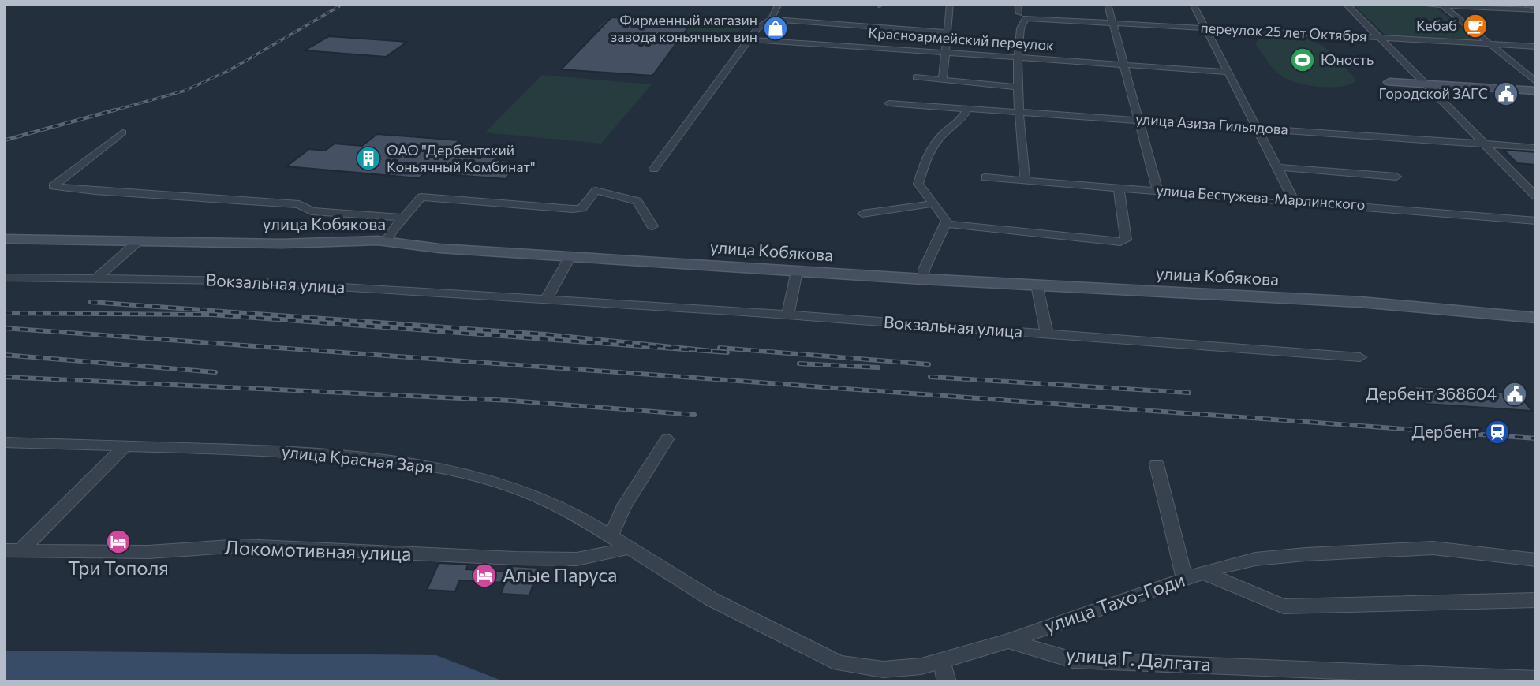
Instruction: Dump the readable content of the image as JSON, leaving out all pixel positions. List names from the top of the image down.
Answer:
{
  "streets": {
    "street": [
      "переулок 25 лет Октября",
      "Красноармейский переулок",
      "улица Азиза Гильядова",
      "улица Бестужева-Марлинского",
      "улица Кобякова",
      "Вокзальная улица",
      "улица Красная Заря",
      "Локомотивная улица",
      "улица Тахо-Годи",
      "улица Г. Далгата"
    ]
  },
  "crossings": [
    ["переулок 25 лет Октября", "Красноармейский переулок"],
    ["улица Красная Заря", "Локомотивная улица"],
    ["улица Красная Заря", "улица Тахо-Годи"],
    ["улица Тахо-Годи", "улица Г. Далгата"]
  ],
  "places": {
    "cafe": ["Кебаб"],
    "shop": ["Фирменный магазин завода коньячных вин"],
    "sports": ["Юность"],
    "public building": ["Городской ЗАГС", "Дербент 368604"],
    "building": ["ОАО \"Дербентский Коньячный Комбинат\""],
    "station": ["Дербент"],
    "hotel": ["Три Тополя", "Алые Паруса"]
  }
}
